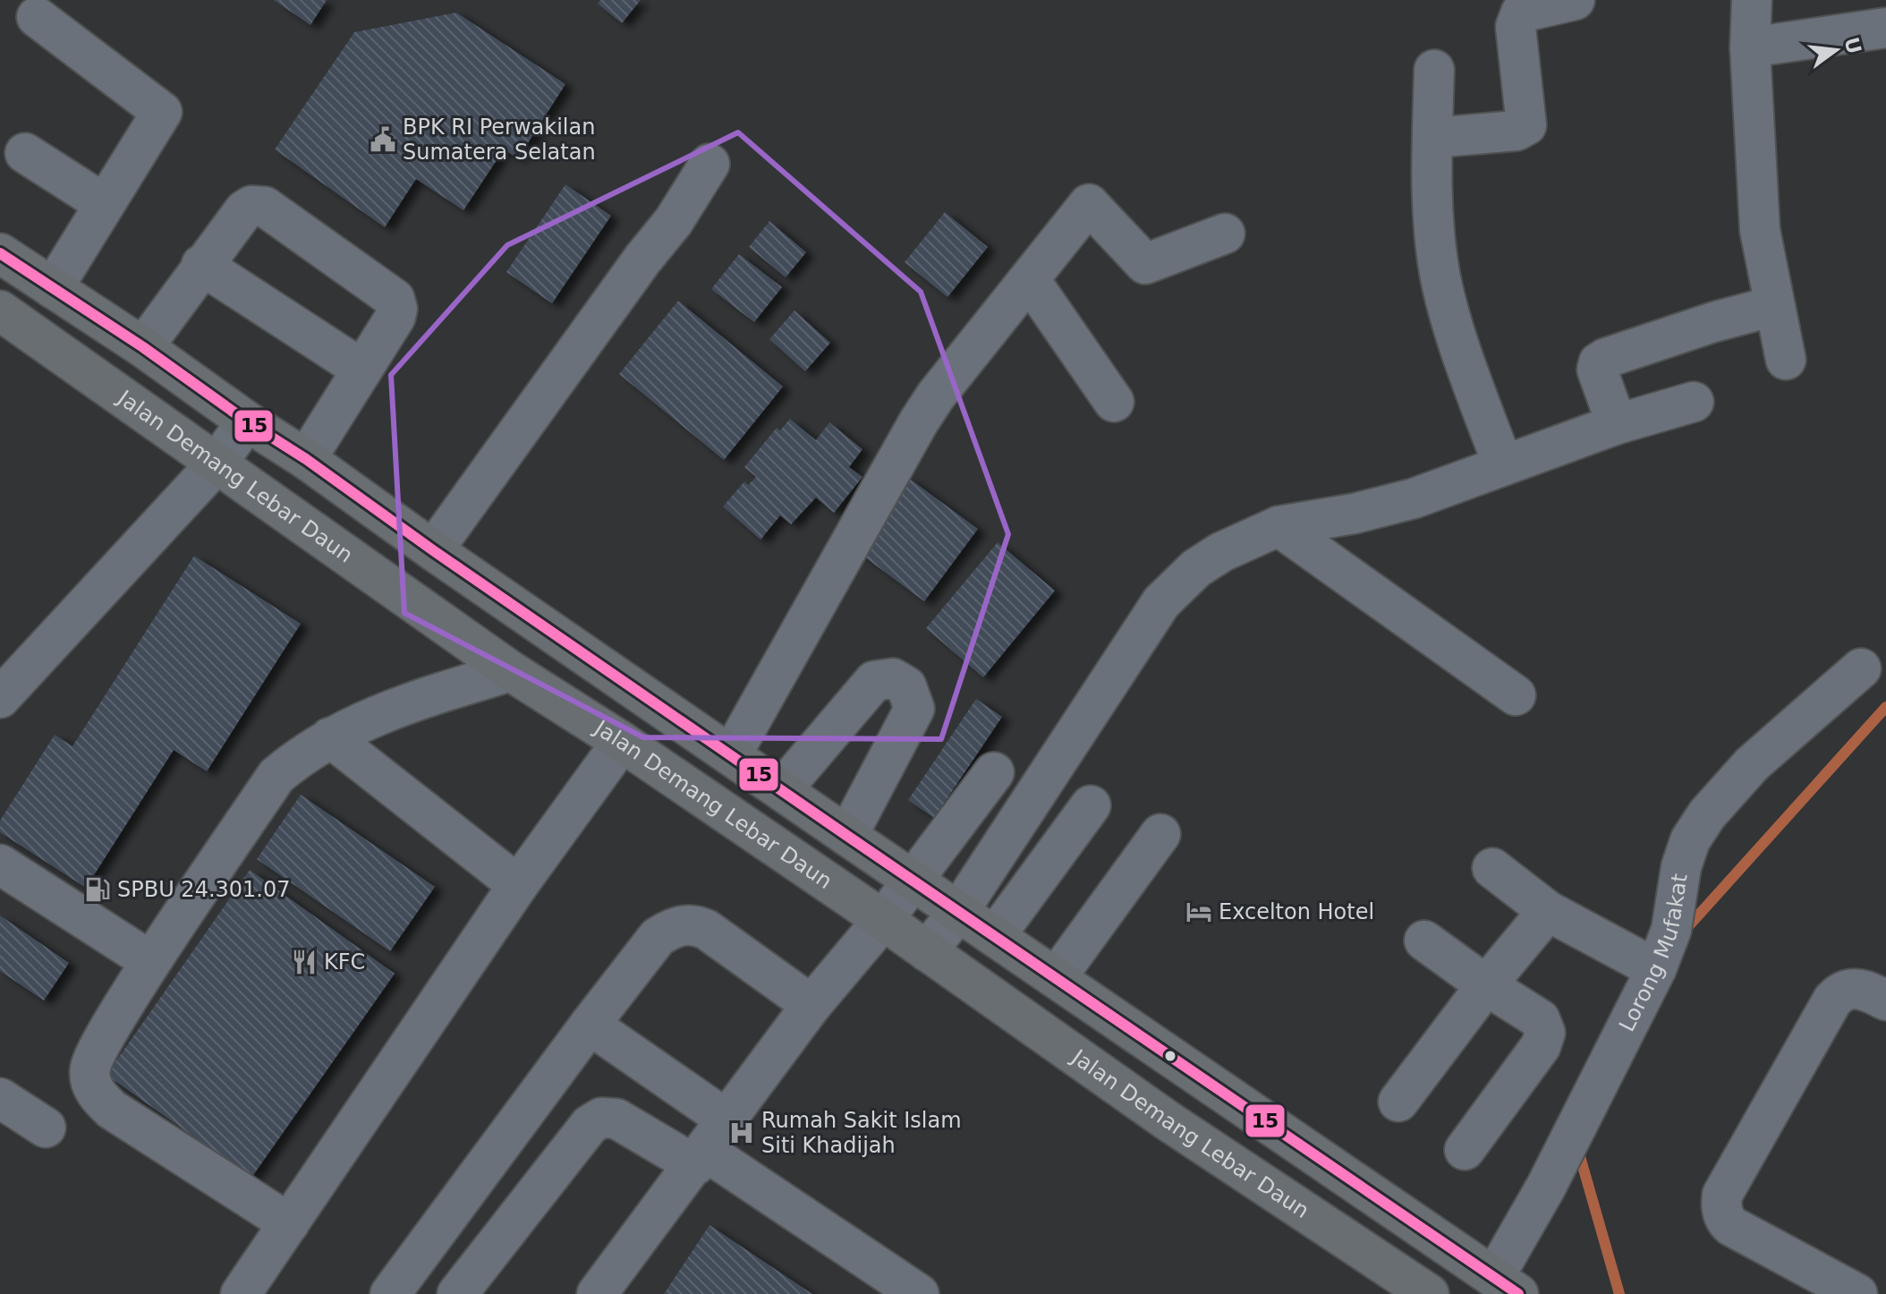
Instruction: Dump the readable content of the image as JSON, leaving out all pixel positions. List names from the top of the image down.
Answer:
{
  "streets": {
    "highway": ["Jalan Demang Lebar Daun"],
    "street": ["Lorong Mufakat"]
  },
  "places": {
    "public building": ["BPK RI Perwakilan Sumatera Selatan"],
    "fuel station": ["SPBU 24.301.07"],
    "hotel": ["Excelton Hotel"],
    "restaurant": ["KFC"],
    "hospital": ["Rumah Sakit Islam Siti Khadijah"]
  },
  "lines": ["transit line 15"],
  "north": "right"
}
